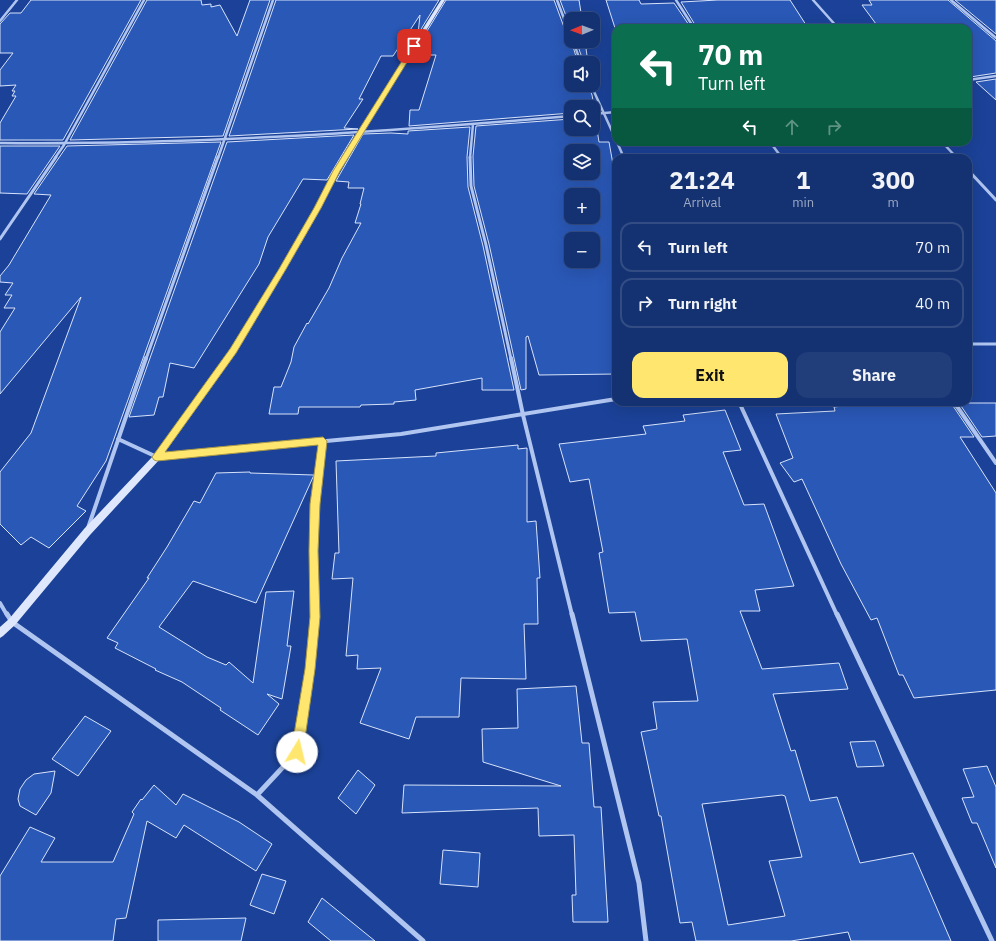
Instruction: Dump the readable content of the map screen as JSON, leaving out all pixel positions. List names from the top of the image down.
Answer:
{
  "north": "left",
  "page": {
    "map_buttons": ["+", "−"],
    "turn": ["70 m", "Turn left"],
    "eta": [
      "21:24",
      "Arrival",
      "1",
      "min",
      "300",
      "m"
    ],
    "list": [
      {
        "name": "Turn left",
        "value": "70 m"
      },
      {
        "name": "Turn right",
        "value": "40 m"
      }
    ],
    "buttons": ["Exit", "Share"]
  }
}
